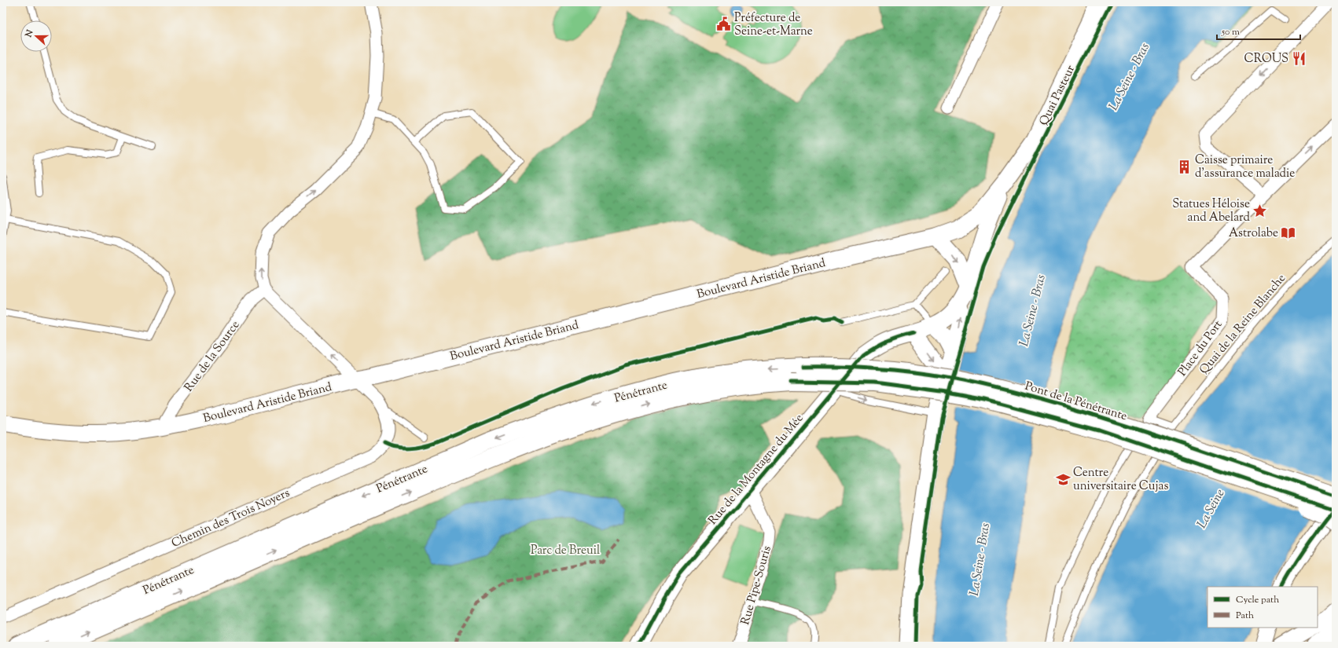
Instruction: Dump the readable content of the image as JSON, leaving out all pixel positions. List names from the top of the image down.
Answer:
{
  "streets": {
    "main road": ["Pénétrante", "Pont de la Pénétrante"],
    "street": [
      "Quai Pasteur",
      "Boulevard Aristide Briand",
      "Place du Port",
      "Rue de la Source",
      "Rue de la Montagne du Mée",
      "Chemin des Trois Noyers",
      "Rue Pipe-Souris"
    ],
    "lane": ["Quai de la Reine Blanche"]
  },
  "crossings": [
    ["Quai Pasteur", "Boulevard Aristide Briand"],
    ["Quai Pasteur", "Rue de la Montagne du Mée"],
    ["Boulevard Aristide Briand", "Rue de la Source"],
    ["Boulevard Aristide Briand", "Rue de la Montagne du Mée"],
    ["Boulevard Aristide Briand", "Chemin des Trois Noyers"],
    ["Rue de la Source", "Chemin des Trois Noyers"],
    ["Pénétrante", "Pont de la Pénétrante"],
    ["Rue de la Montagne du Mée", "Rue Pipe-Souris"]
  ],
  "water": ["La Seine - Bras", "La Seine"],
  "parks": ["Parc de Breuil"],
  "places": {
    "public building": ["Préfecture de Seine-et-Marne"],
    "restaurant": ["CROUS"],
    "building": ["Caisse primaire d'assurance maladie"],
    "place": ["Statues Héloise and Abelard"],
    "library": ["Astrolabe"],
    "school or university": ["Centre universitaire Cujas"]
  },
  "legend": ["Cycle path", "Path"],
  "scale_bar": "50 m",
  "north": "left"
}
